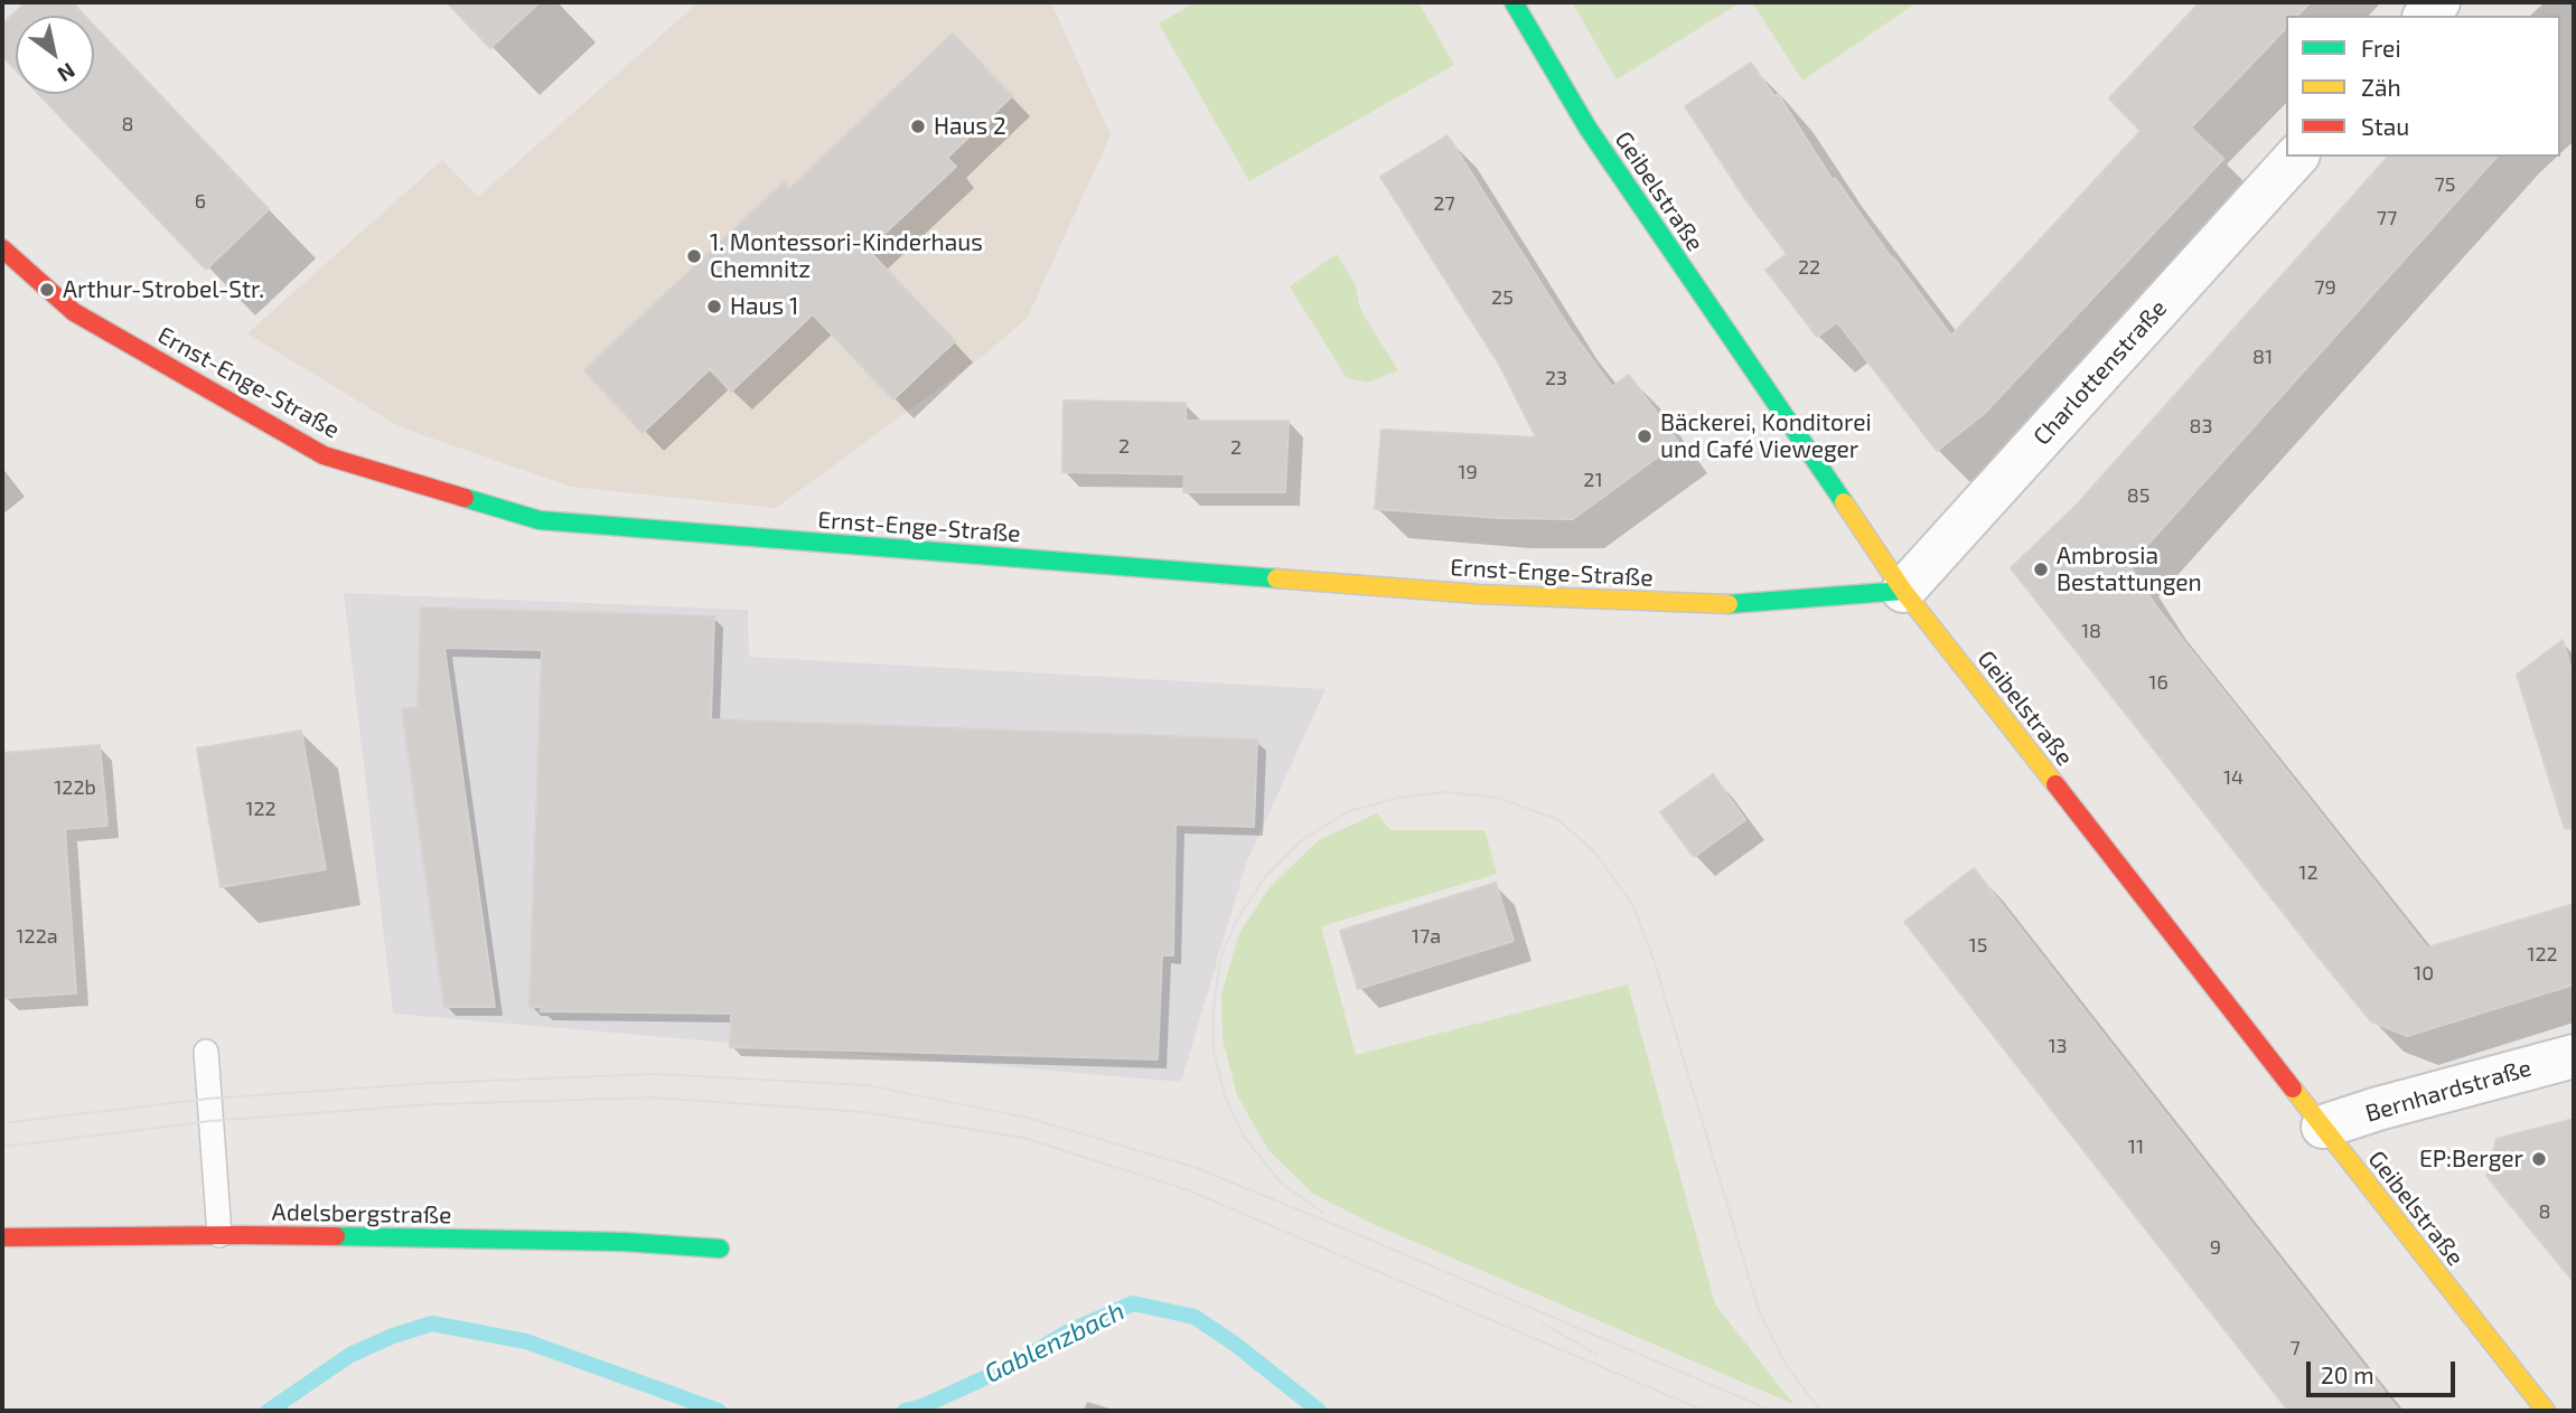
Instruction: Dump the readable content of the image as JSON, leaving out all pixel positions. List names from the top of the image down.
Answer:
{
  "streets": {
    "street": [
      "Geibelstraße",
      "Charlottenstraße",
      "Ernst-Enge-Straße",
      "Bernhardstraße",
      "Adelsbergstraße"
    ]
  },
  "crossings": [
    ["Geibelstraße", "Charlottenstraße"],
    ["Geibelstraße", "Ernst-Enge-Straße"],
    ["Geibelstraße", "Bernhardstraße"],
    ["Charlottenstraße", "Ernst-Enge-Straße"]
  ],
  "water": ["Gablenzbach"],
  "places": [
    "Haus 2",
    "1. Montessori-Kinderhaus Chemnitz",
    "Arthur-Strobel-Str.",
    "Haus 1",
    "Bäckerei, Konditorei und Café Vieweger",
    "Ambrosia Bestattungen",
    "EP:Berger"
  ],
  "house_numbers": [
    "8",
    "75",
    "6",
    "27",
    "77",
    "22",
    "79",
    "25",
    "81",
    "23",
    "83",
    "2",
    "2",
    "19",
    "21",
    "85",
    "18",
    "16",
    "14",
    "122b",
    "122",
    "12",
    "122a",
    "17a",
    "15",
    "122",
    "10",
    "13",
    "11",
    "8",
    "9",
    "7"
  ],
  "legend": ["Frei", "Zäh", "Stau"],
  "scale_bar": "20 m",
  "north": "bottom right"
}
